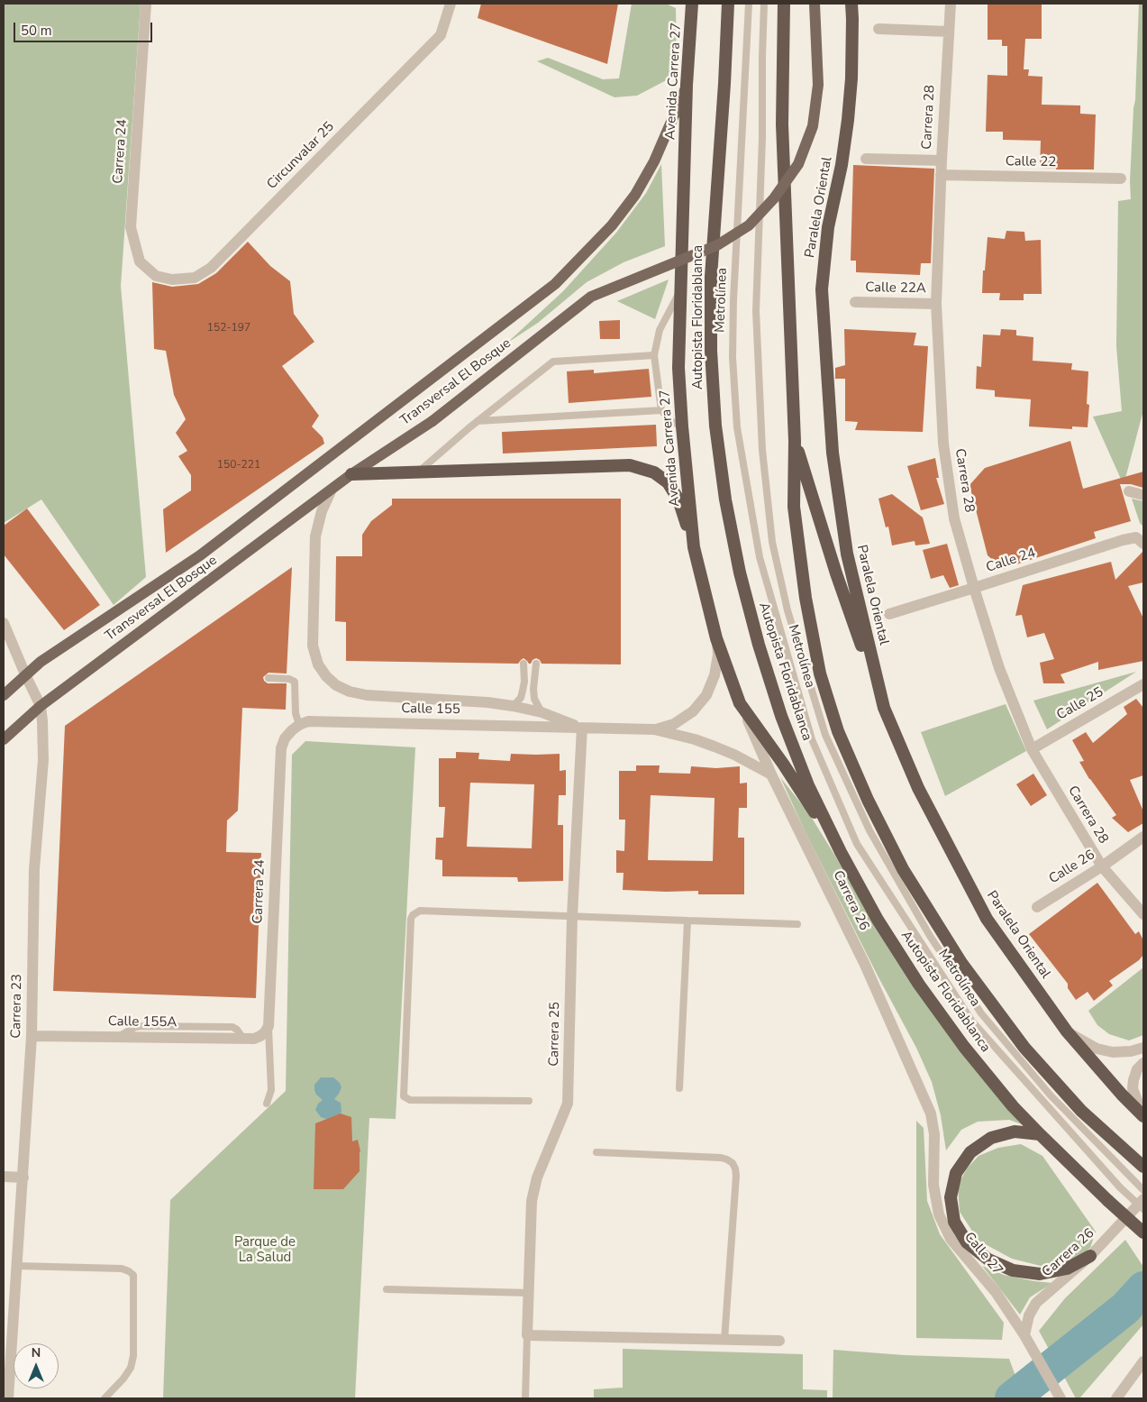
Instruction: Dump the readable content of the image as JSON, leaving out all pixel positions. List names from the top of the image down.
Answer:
{
  "streets": {
    "highway": ["Avenida Carrera 27", "Paralela Oriental", "Autopista Floridablanca"],
    "main road": ["Transversal El Bosque"],
    "street": [
      "Carrera 28",
      "Carrera 24",
      "Circunvalar 25",
      "Calle 22",
      "Calle 22A",
      "Calle 24",
      "Calle 25",
      "Calle 155",
      "Calle 26",
      "Carrera 26",
      "Carrera 23",
      "Calle 155A",
      "Carrera 25",
      "Calle 27"
    ],
    "lane": ["Metrolínea"]
  },
  "crossings": [
    ["Avenida Carrera 27", "Autopista Floridablanca"],
    ["Avenida Carrera 27", "Transversal El Bosque"],
    ["Avenida Carrera 27", "Calle 155"],
    ["Avenida Carrera 27", "Carrera 26"],
    ["Carrera 28", "Calle 22"],
    ["Carrera 28", "Calle 22A"],
    ["Carrera 28", "Calle 24"],
    ["Carrera 28", "Calle 25"],
    ["Carrera 28", "Calle 26"],
    ["Carrera 24", "Circunvalar 25"],
    ["Carrera 24", "Calle 155"],
    ["Carrera 24", "Calle 155A"],
    ["Transversal El Bosque", "Calle 155"],
    ["Transversal El Bosque", "Carrera 23"],
    ["Calle 155", "Carrera 26"],
    ["Calle 155", "Carrera 25"],
    ["Carrera 26", "Calle 27"],
    ["Carrera 23", "Calle 155A"]
  ],
  "parks": ["Parque de La Salud"],
  "house_numbers": ["152-197", "150-221"],
  "scale_bar": "50 m",
  "north": "top"
}
